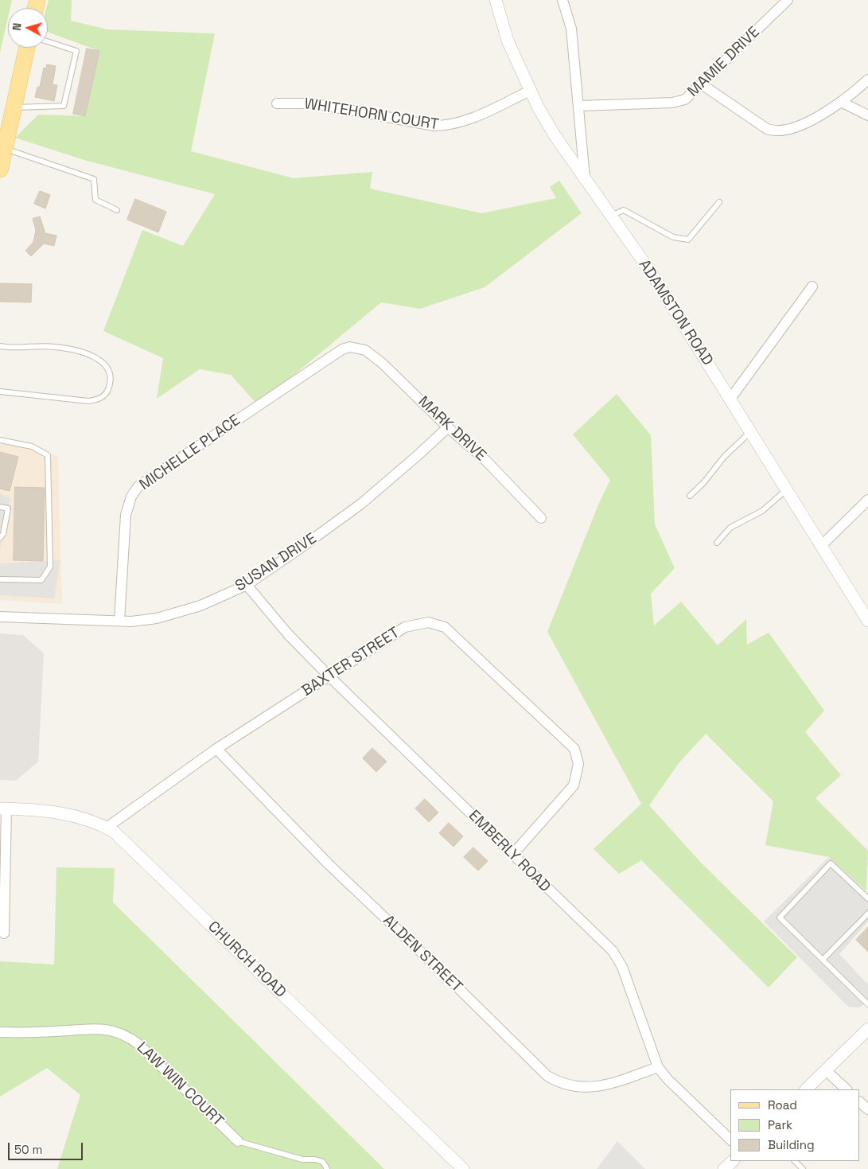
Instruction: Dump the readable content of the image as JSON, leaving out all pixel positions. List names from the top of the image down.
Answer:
{
  "streets": {
    "street": [
      "MAMIE DRIVE",
      "WHITEHORN COURT",
      "ADAMSTON ROAD",
      "MARK DRIVE",
      "MICHELLE PLACE",
      "SUSAN DRIVE",
      "BAXTER STREET",
      "EMBERLY ROAD",
      "ALDEN STREET",
      "CHURCH ROAD",
      "LAW WIN COURT"
    ]
  },
  "crossings": [
    ["WHITEHORN COURT", "ADAMSTON ROAD"],
    ["MARK DRIVE", "MICHELLE PLACE"],
    ["MARK DRIVE", "SUSAN DRIVE"],
    ["MICHELLE PLACE", "SUSAN DRIVE"],
    ["SUSAN DRIVE", "EMBERLY ROAD"],
    ["BAXTER STREET", "EMBERLY ROAD"],
    ["BAXTER STREET", "ALDEN STREET"],
    ["BAXTER STREET", "CHURCH ROAD"],
    ["EMBERLY ROAD", "ALDEN STREET"]
  ],
  "legend": ["Road", "Park", "Building"],
  "scale_bar": "50 m",
  "north": "left"
}
